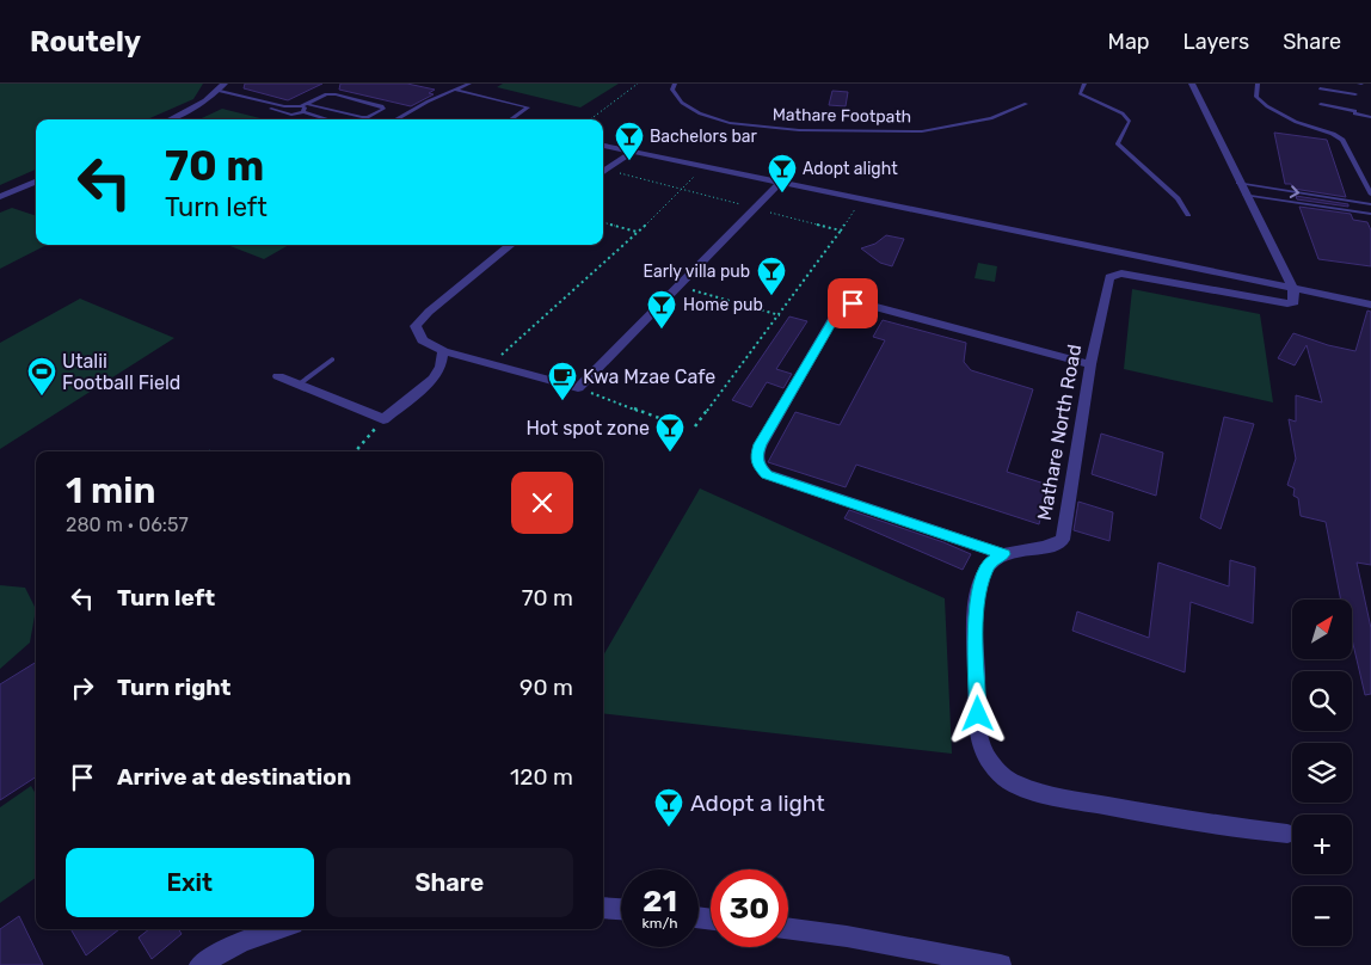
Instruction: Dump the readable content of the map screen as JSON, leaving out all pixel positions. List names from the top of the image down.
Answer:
{
  "streets": {
    "street": ["Mathare North Road"],
    "lane": ["Mathare Footpath"]
  },
  "places": {
    "bar": [
      "Bachelors bar",
      "Adopt alight",
      "Early villa pub",
      "Home pub",
      "Hot spot zone",
      "Adopt a light"
    ],
    "sports": ["Utalii Football Field"],
    "cafe": ["Kwa Mzae Cafe"]
  },
  "north": "top right",
  "page": {
    "header": "Routely",
    "nav": ["Map", "Layers", "Share"],
    "turn": ["70 m", "Turn left"],
    "heading": ["1 min", "280 m · 06:57"],
    "list": [
      {
        "name": "Turn left",
        "value": "70 m"
      },
      {
        "name": "Turn right",
        "value": "90 m"
      },
      {
        "name": "Arrive at destination",
        "value": "120 m"
      }
    ],
    "map_buttons": ["+", "−"],
    "buttons": ["Exit", "Share"],
    "speed": "21 km/h",
    "limit": "30"
  }
}
